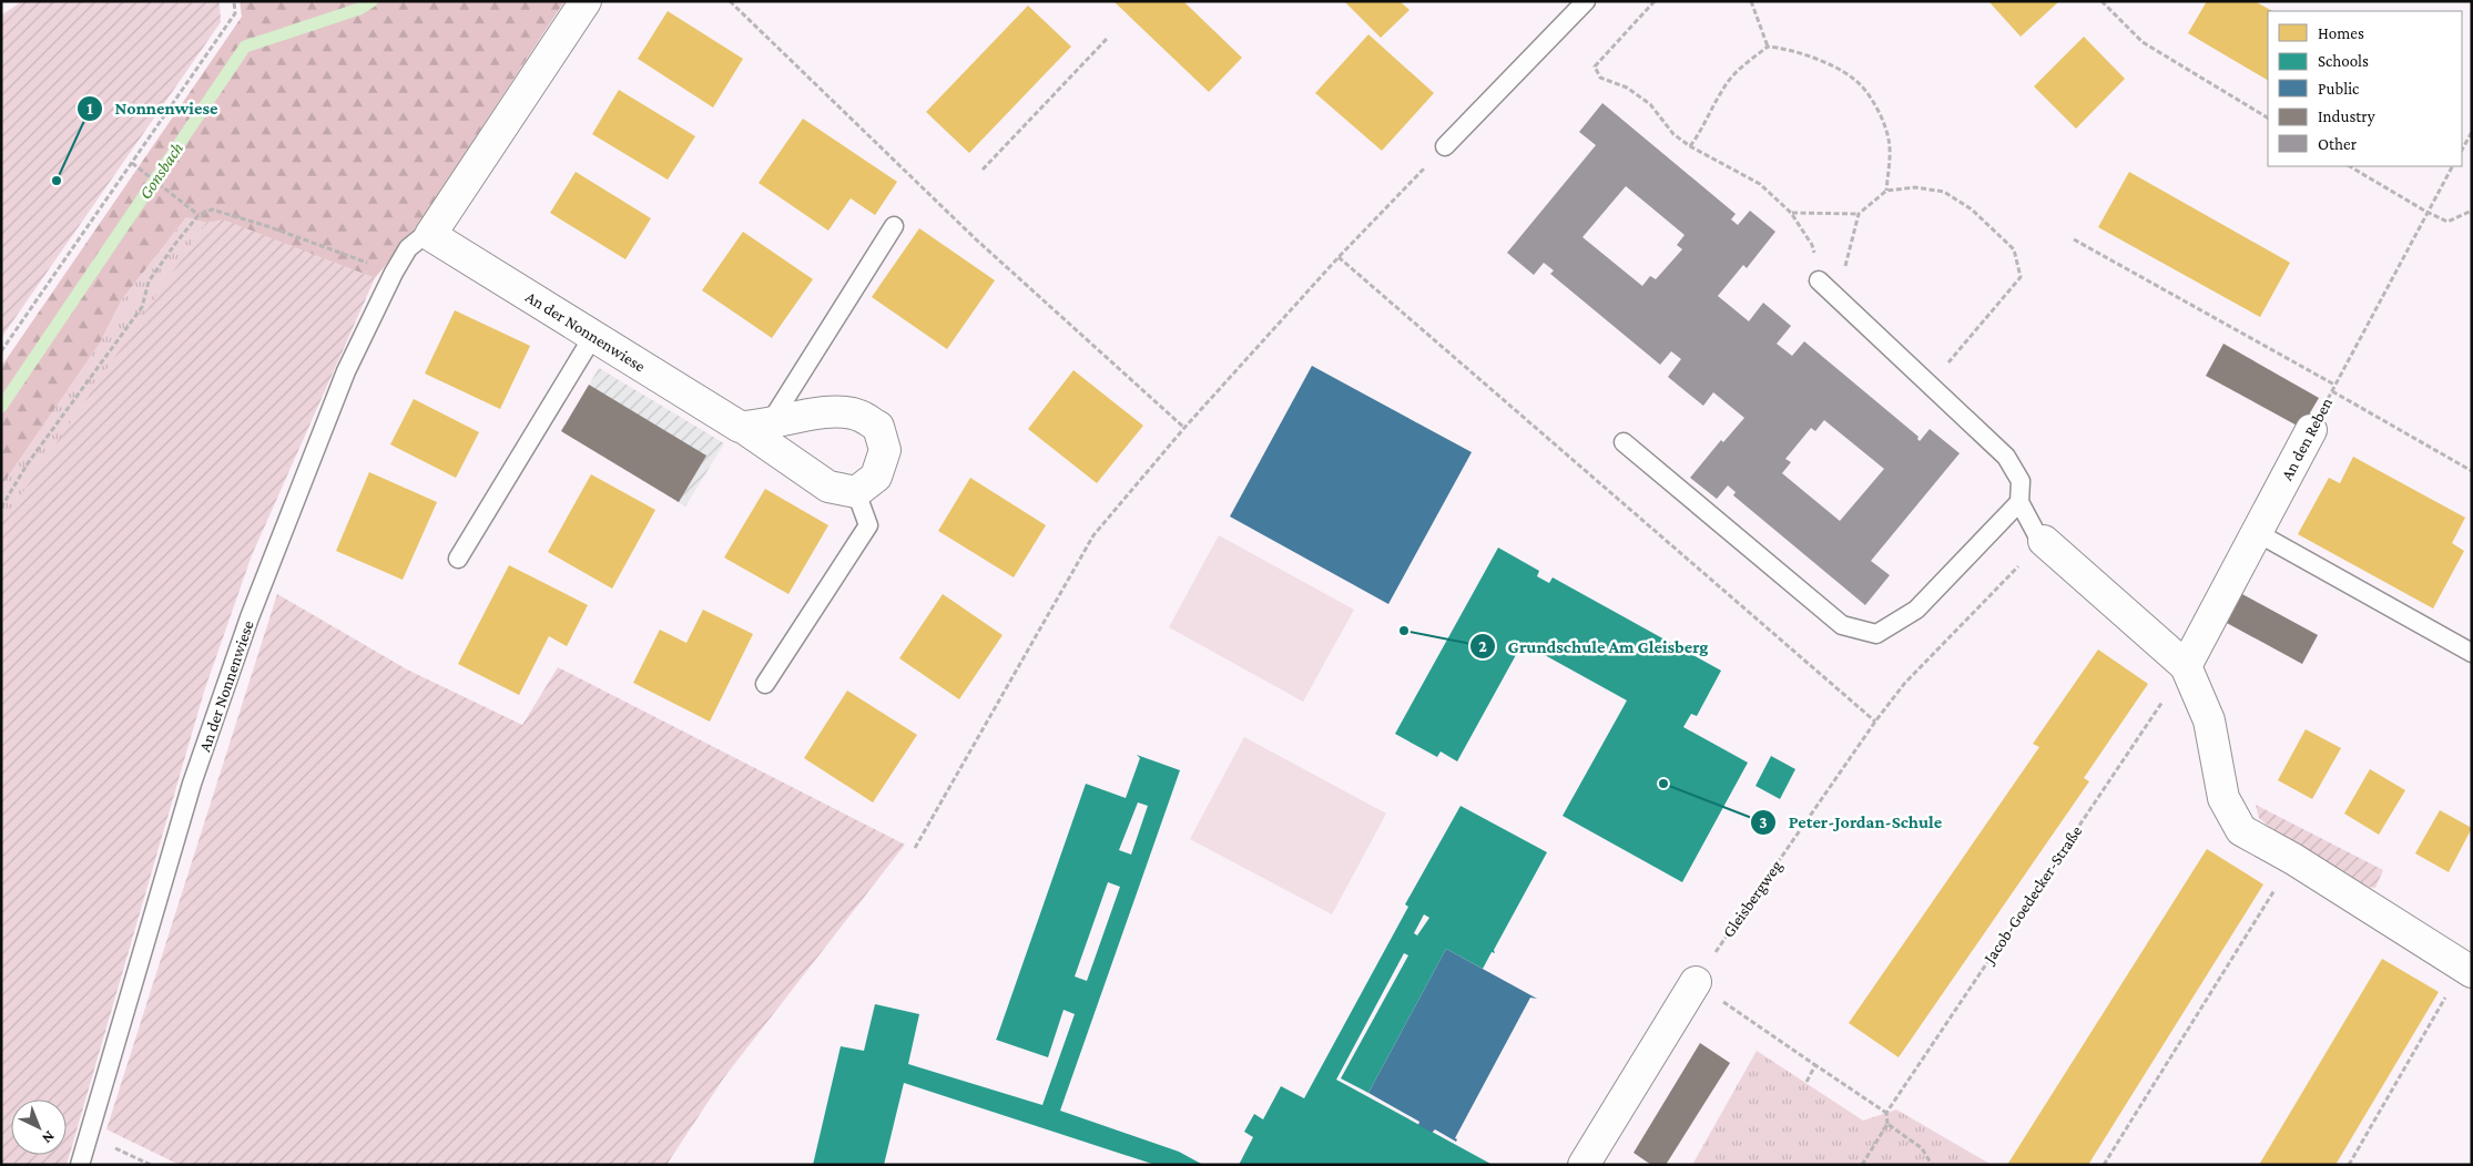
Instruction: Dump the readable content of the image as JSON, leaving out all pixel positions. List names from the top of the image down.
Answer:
{
  "streets": {
    "street": ["An der Nonnenwiese", "An den Reben"],
    "path": ["Jacob-Goedecker-Straße", "Gleisbergweg"]
  },
  "crossings": [
    ["An den Reben", "Jacob-Goedecker-Straße"]
  ],
  "water": ["Gonsbach"],
  "places": ["Nonnenwiese", "Grundschule Am Gleisberg", "Peter-Jordan-Schule"],
  "legend": [
    "Homes",
    "Schools",
    "Public",
    "Industry",
    "Other"
  ],
  "north": "bottom right"
}
